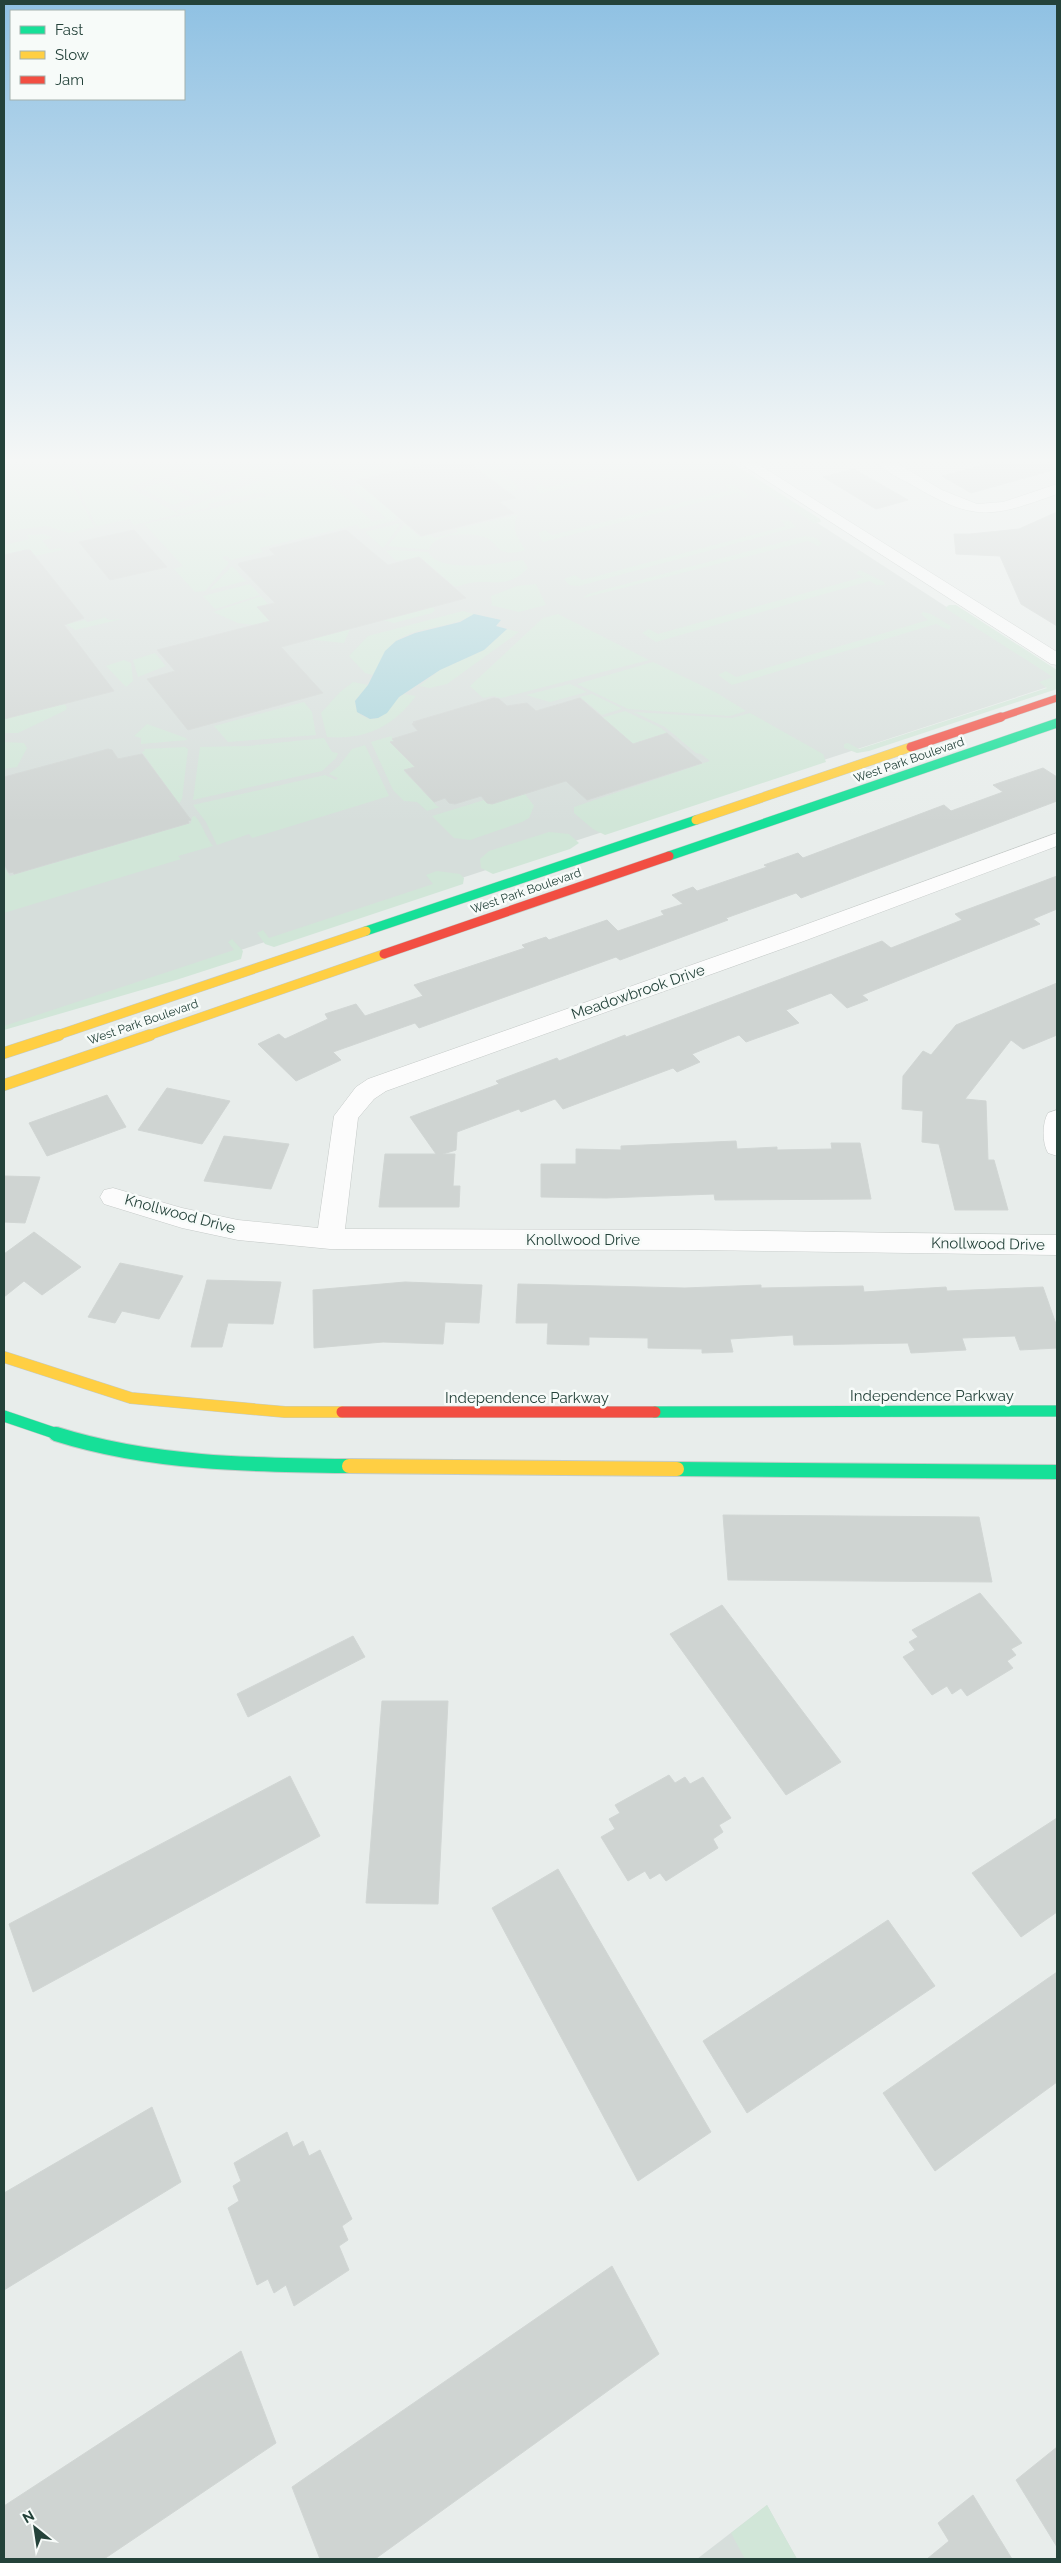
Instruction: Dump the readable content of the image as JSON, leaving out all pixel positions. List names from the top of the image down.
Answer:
{
  "streets": {
    "main road": ["West Park Boulevard", "Independence Parkway"],
    "street": ["Meadowbrook Drive", "Knollwood Drive"]
  },
  "crossings": [
    ["Meadowbrook Drive", "Knollwood Drive"]
  ],
  "legend": ["Fast", "Slow", "Jam"],
  "north": "top left"
}
